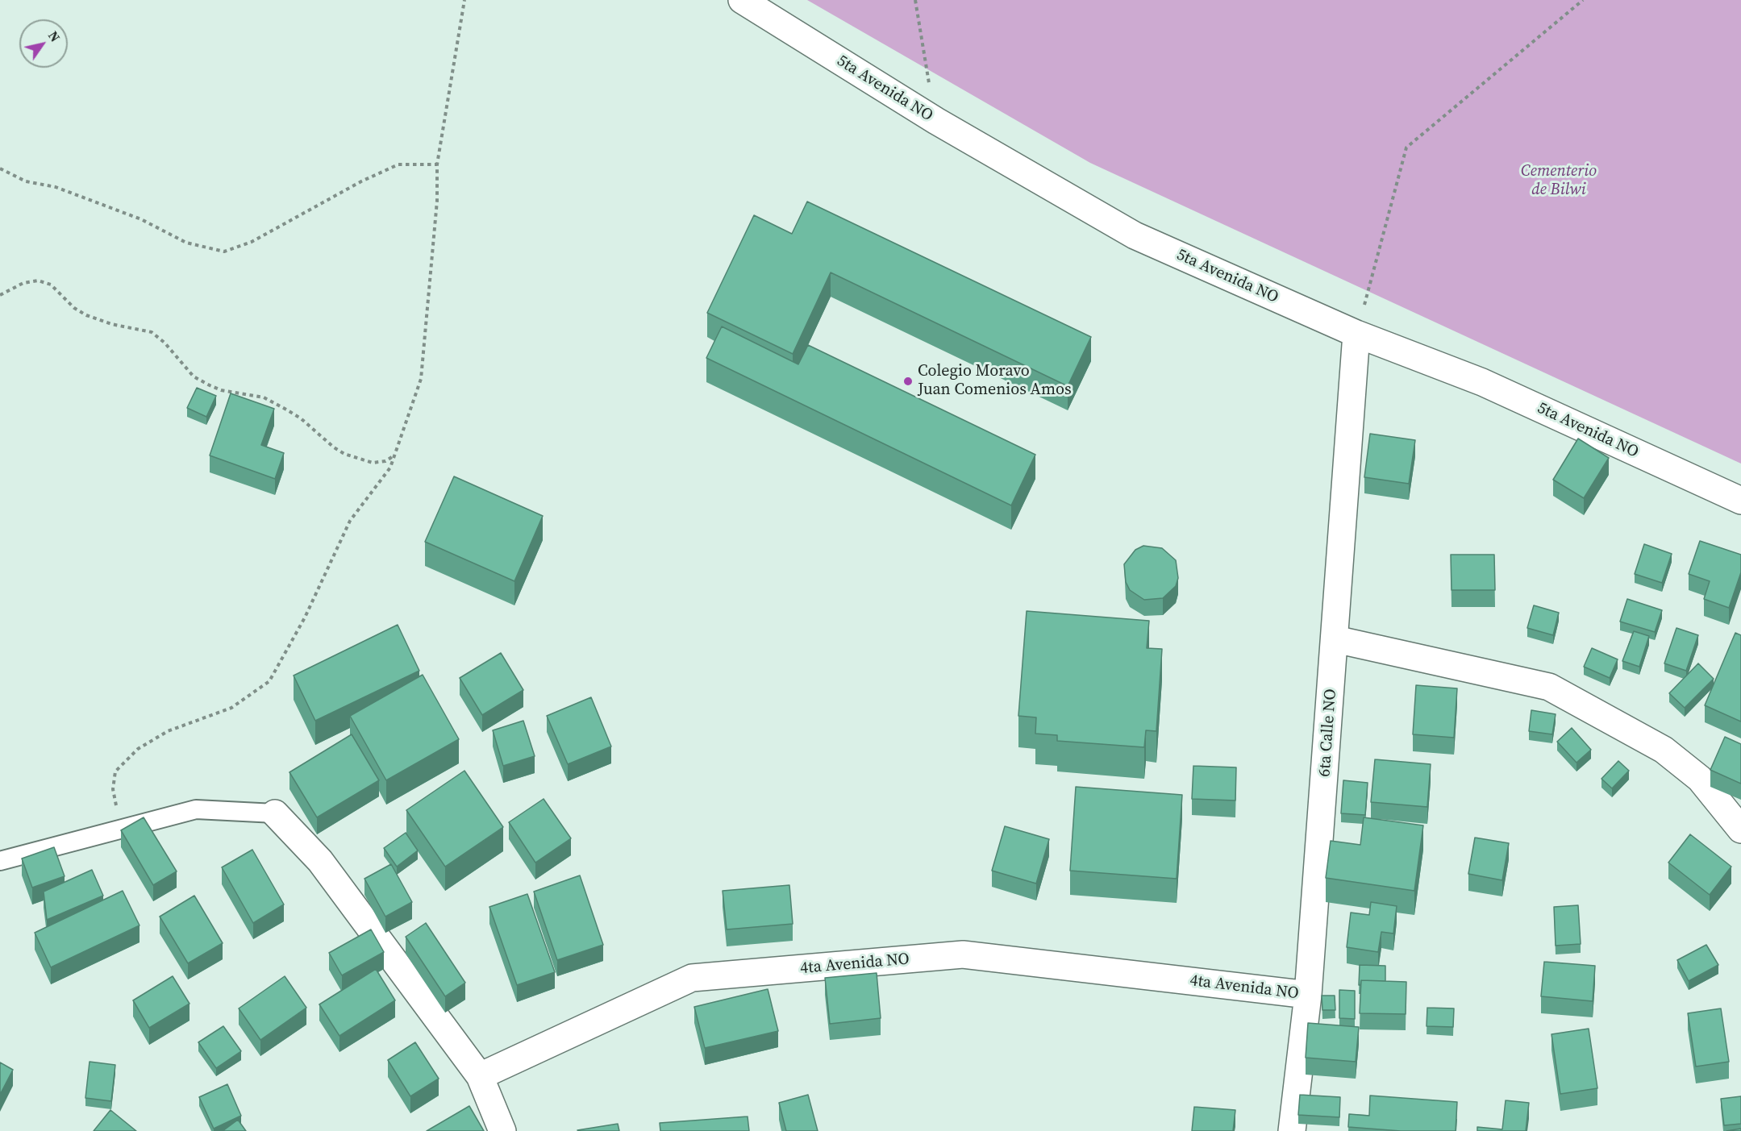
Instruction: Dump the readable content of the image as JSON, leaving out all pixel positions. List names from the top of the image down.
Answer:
{
  "streets": {
    "street": ["5ta Avenida NO", "6ta Calle NO", "4ta Avenida NO"]
  },
  "crossings": [
    ["5ta Avenida NO", "6ta Calle NO"],
    ["6ta Calle NO", "4ta Avenida NO"]
  ],
  "parks": ["Cementerio de Bilwi"],
  "places": ["Colegio Moravo Juan Comenios Amos"],
  "north": "top right"
}
